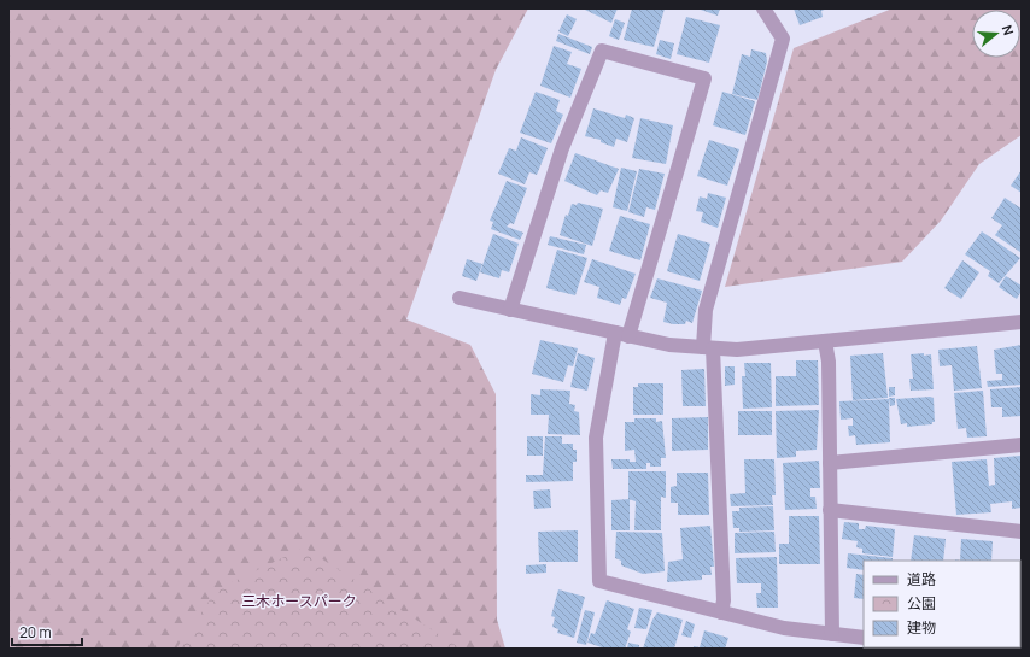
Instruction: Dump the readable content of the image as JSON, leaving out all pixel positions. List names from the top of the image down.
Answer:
{
  "parks": ["三木ホースパーク"],
  "legend": ["道路", "公園", "建物"],
  "scale_bar": "20 m",
  "north": "right"
}
